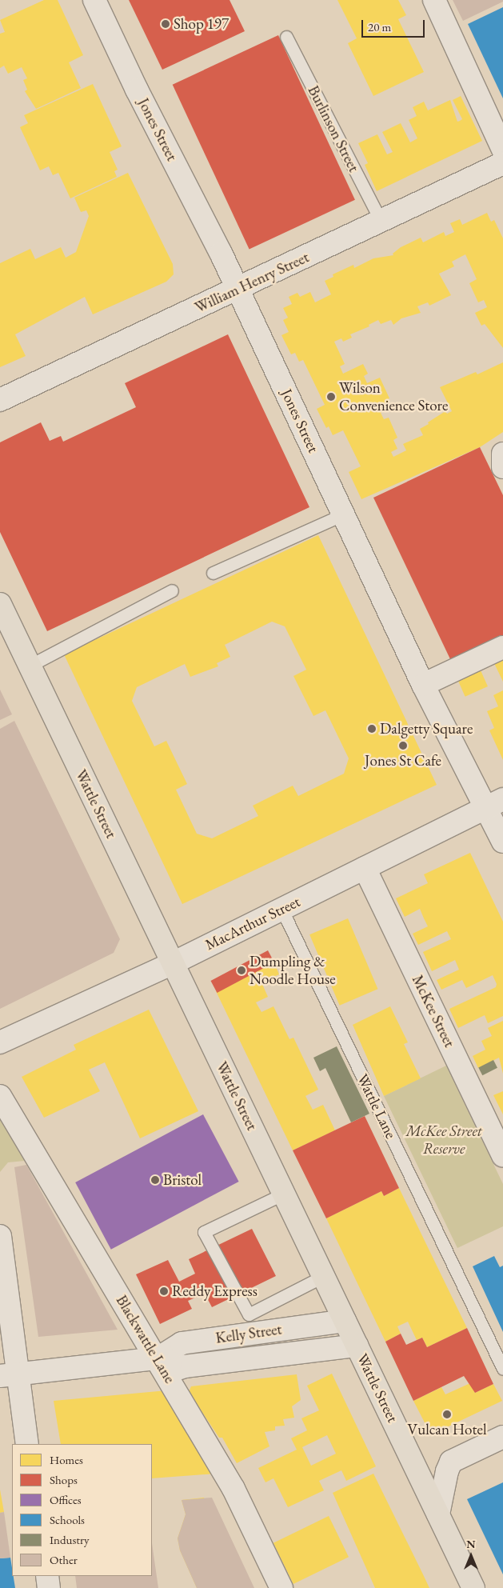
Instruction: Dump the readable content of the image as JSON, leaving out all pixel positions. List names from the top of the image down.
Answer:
{
  "streets": {
    "main road": ["Wattle Street"],
    "street": [
      "Jones Street",
      "William Henry Street",
      "MacArthur Street",
      "McKee Street",
      "Kelly Street",
      "Blackwattle Lane"
    ],
    "lane": ["Burlinson Street", "Wattle Lane"]
  },
  "crossings": [
    ["Burlinson Street", "William Henry Street"],
    ["Jones Street", "William Henry Street"],
    ["Jones Street", "MacArthur Street"],
    ["Wattle Street", "MacArthur Street"],
    ["Wattle Street", "Kelly Street"],
    ["MacArthur Street", "McKee Street"],
    ["MacArthur Street", "Wattle Lane"],
    ["Kelly Street", "Blackwattle Lane"]
  ],
  "parks": ["McKee Street Reserve"],
  "places": [
    "Shop 197",
    "Wilson Convenience Store",
    "Dalgetty Square",
    "Jones St Cafe",
    "Dumpling & Noodle House",
    "Bristol",
    "Reddy Express",
    "Vulcan Hotel"
  ],
  "legend": [
    "Homes",
    "Shops",
    "Offices",
    "Schools",
    "Industry",
    "Other"
  ],
  "scale_bar": "20 m",
  "north": "top"
}
